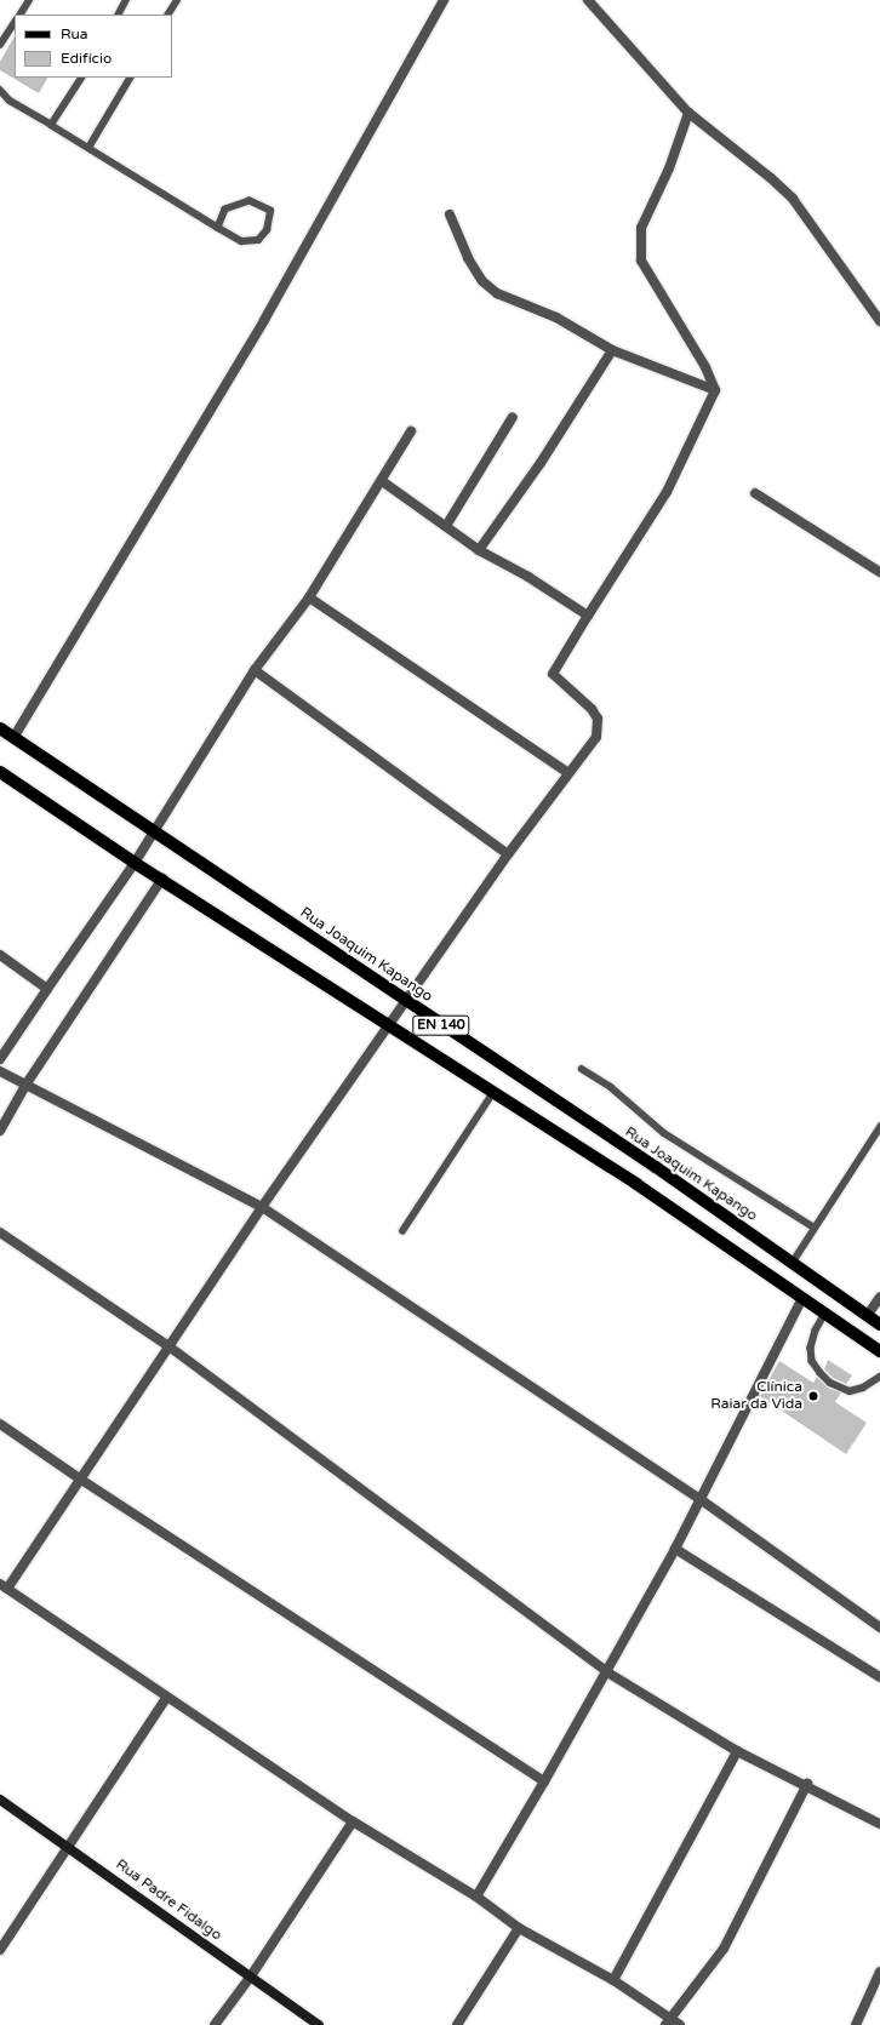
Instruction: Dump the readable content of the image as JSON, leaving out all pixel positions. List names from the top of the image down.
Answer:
{
  "streets": {
    "main road": ["Rua Joaquim Kapango", "EN 140"],
    "street": ["Rua Padre Fidalgo"]
  },
  "places": ["Clínica Raiar da Vida"],
  "legend": ["Rua", "Edifício"]
}
